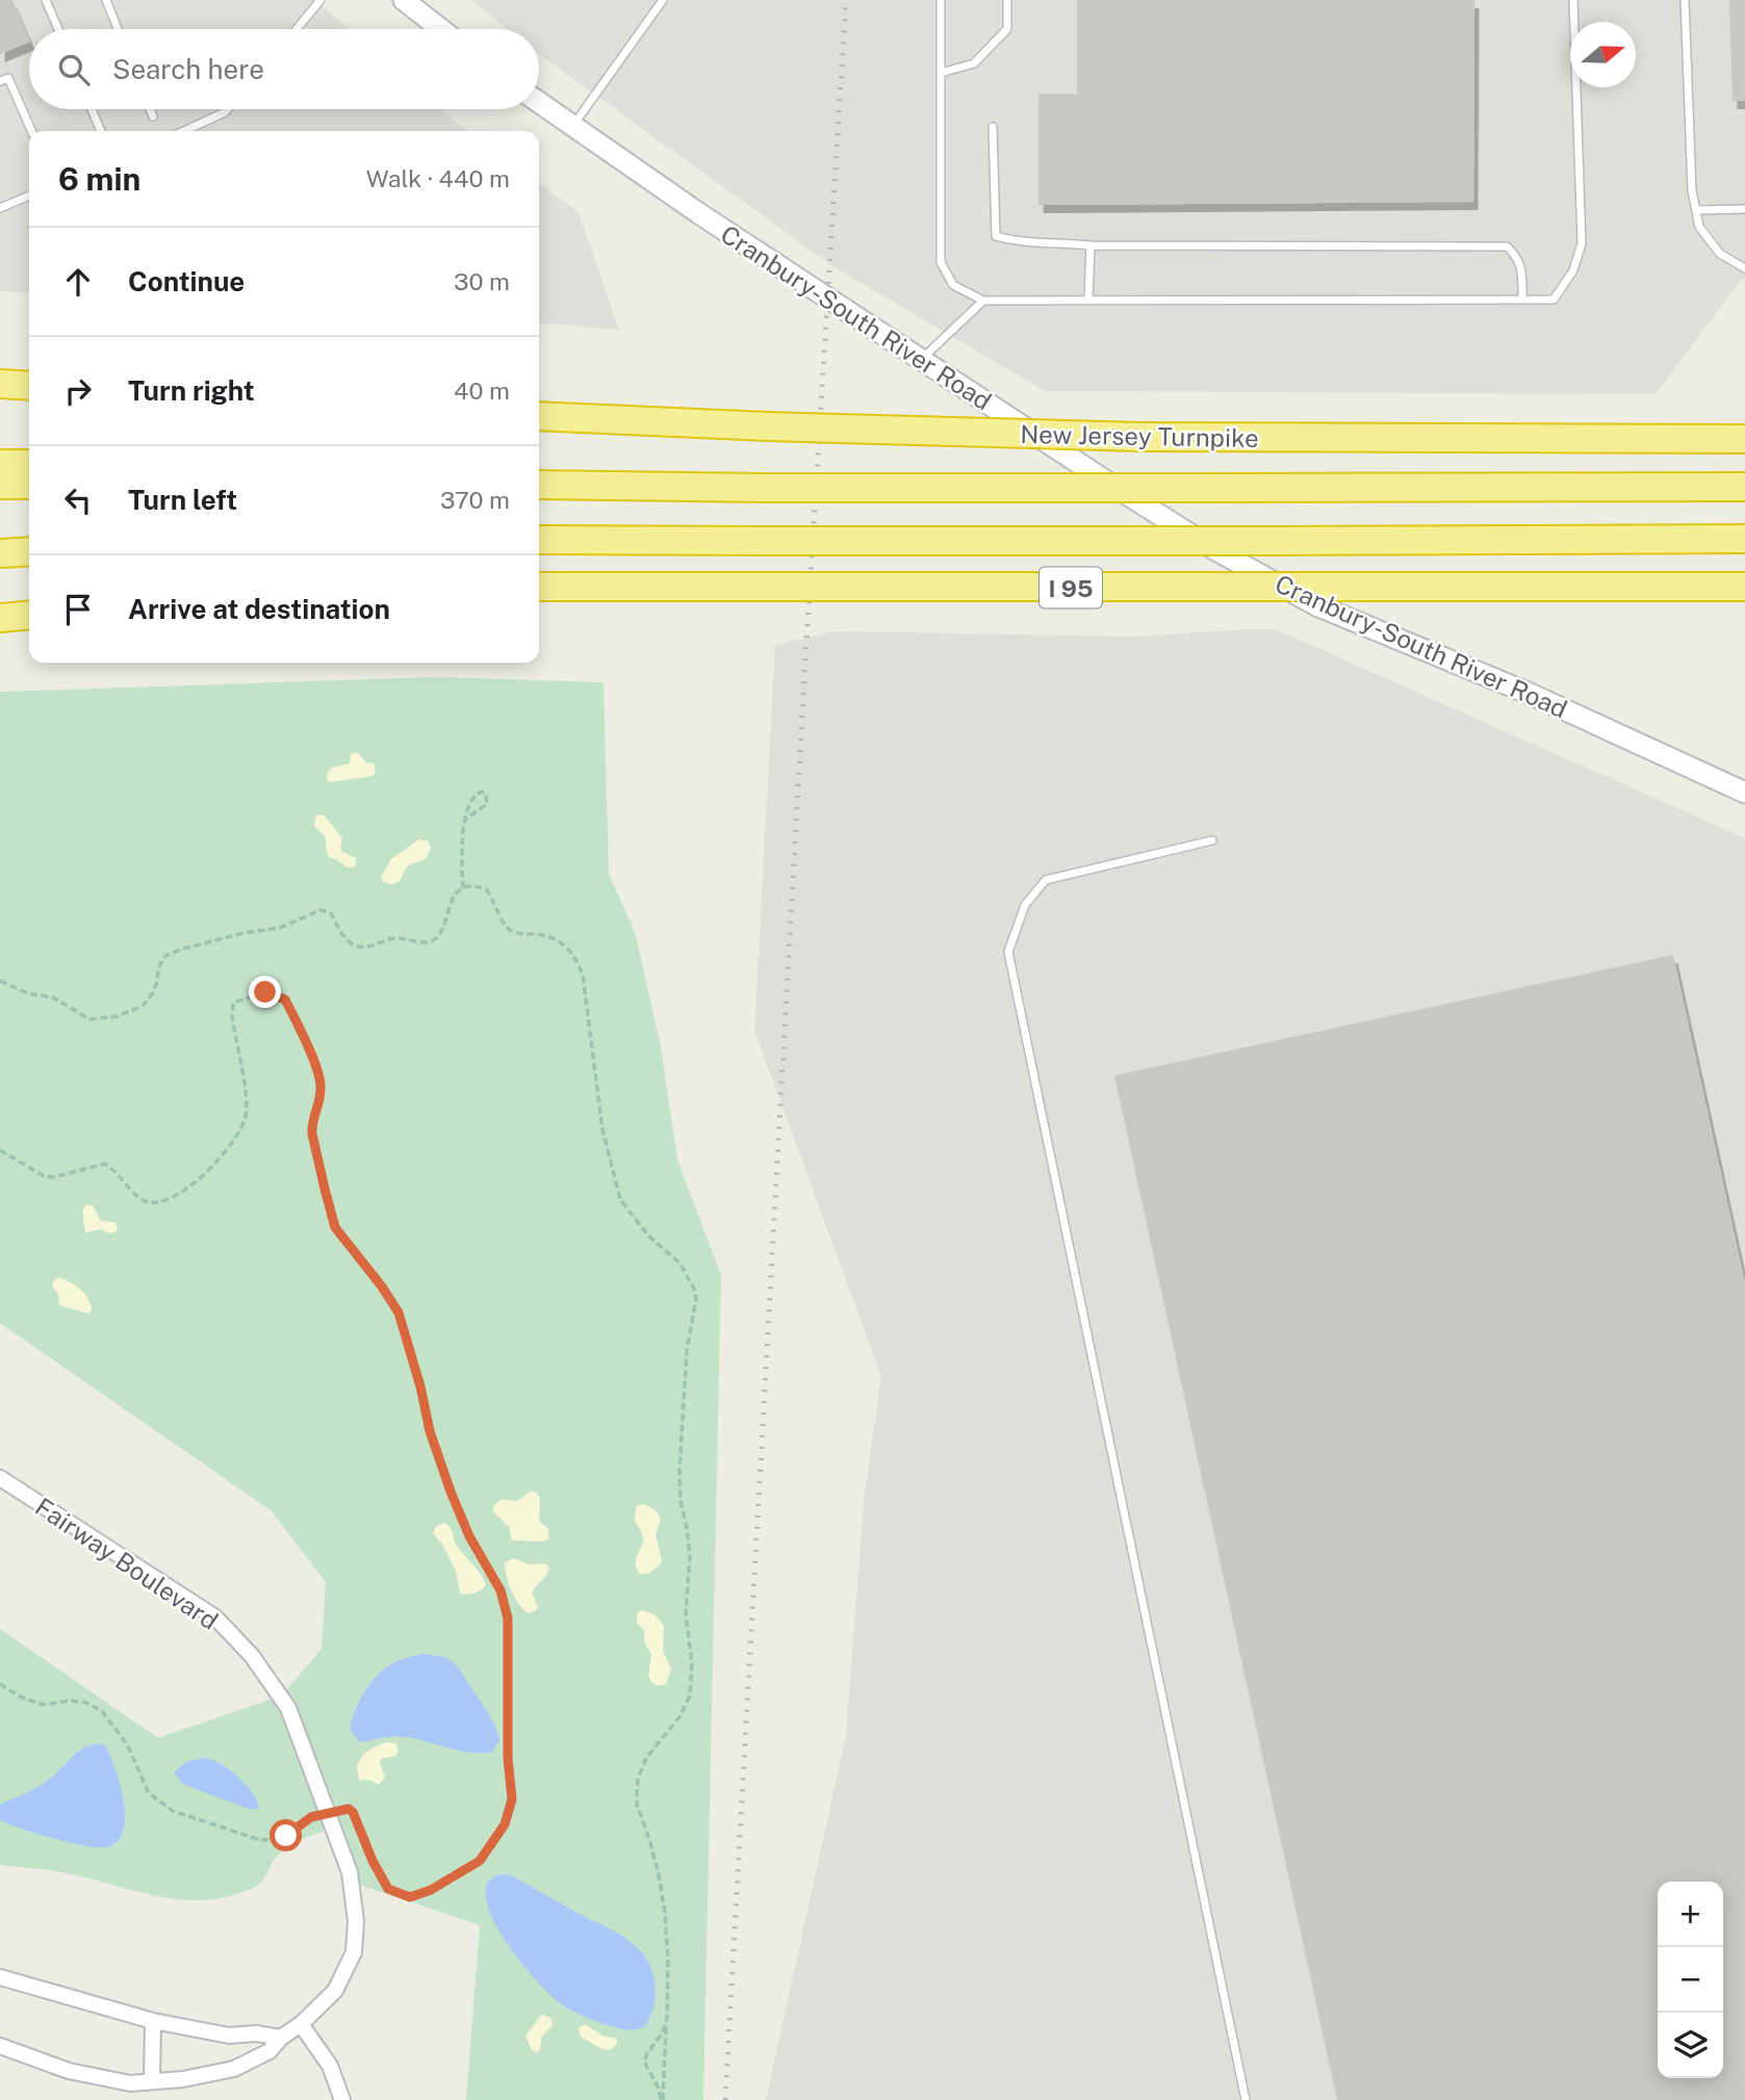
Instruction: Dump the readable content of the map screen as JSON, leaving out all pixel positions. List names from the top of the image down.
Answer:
{
  "streets": {
    "highway": ["New Jersey Turnpike", "I 95"],
    "main road": ["Cranbury-South River Road"],
    "street": ["Fairway Boulevard"]
  },
  "north": "right",
  "page": {
    "search": "Search here",
    "heading": ["6 min", "Walk · 440 m"],
    "list": [
      ["Continue", "30 m"],
      ["Turn right", "40 m"],
      ["Turn left", "370 m"],
      "Arrive at destination"
    ],
    "map_buttons": ["+", "−"]
  }
}
